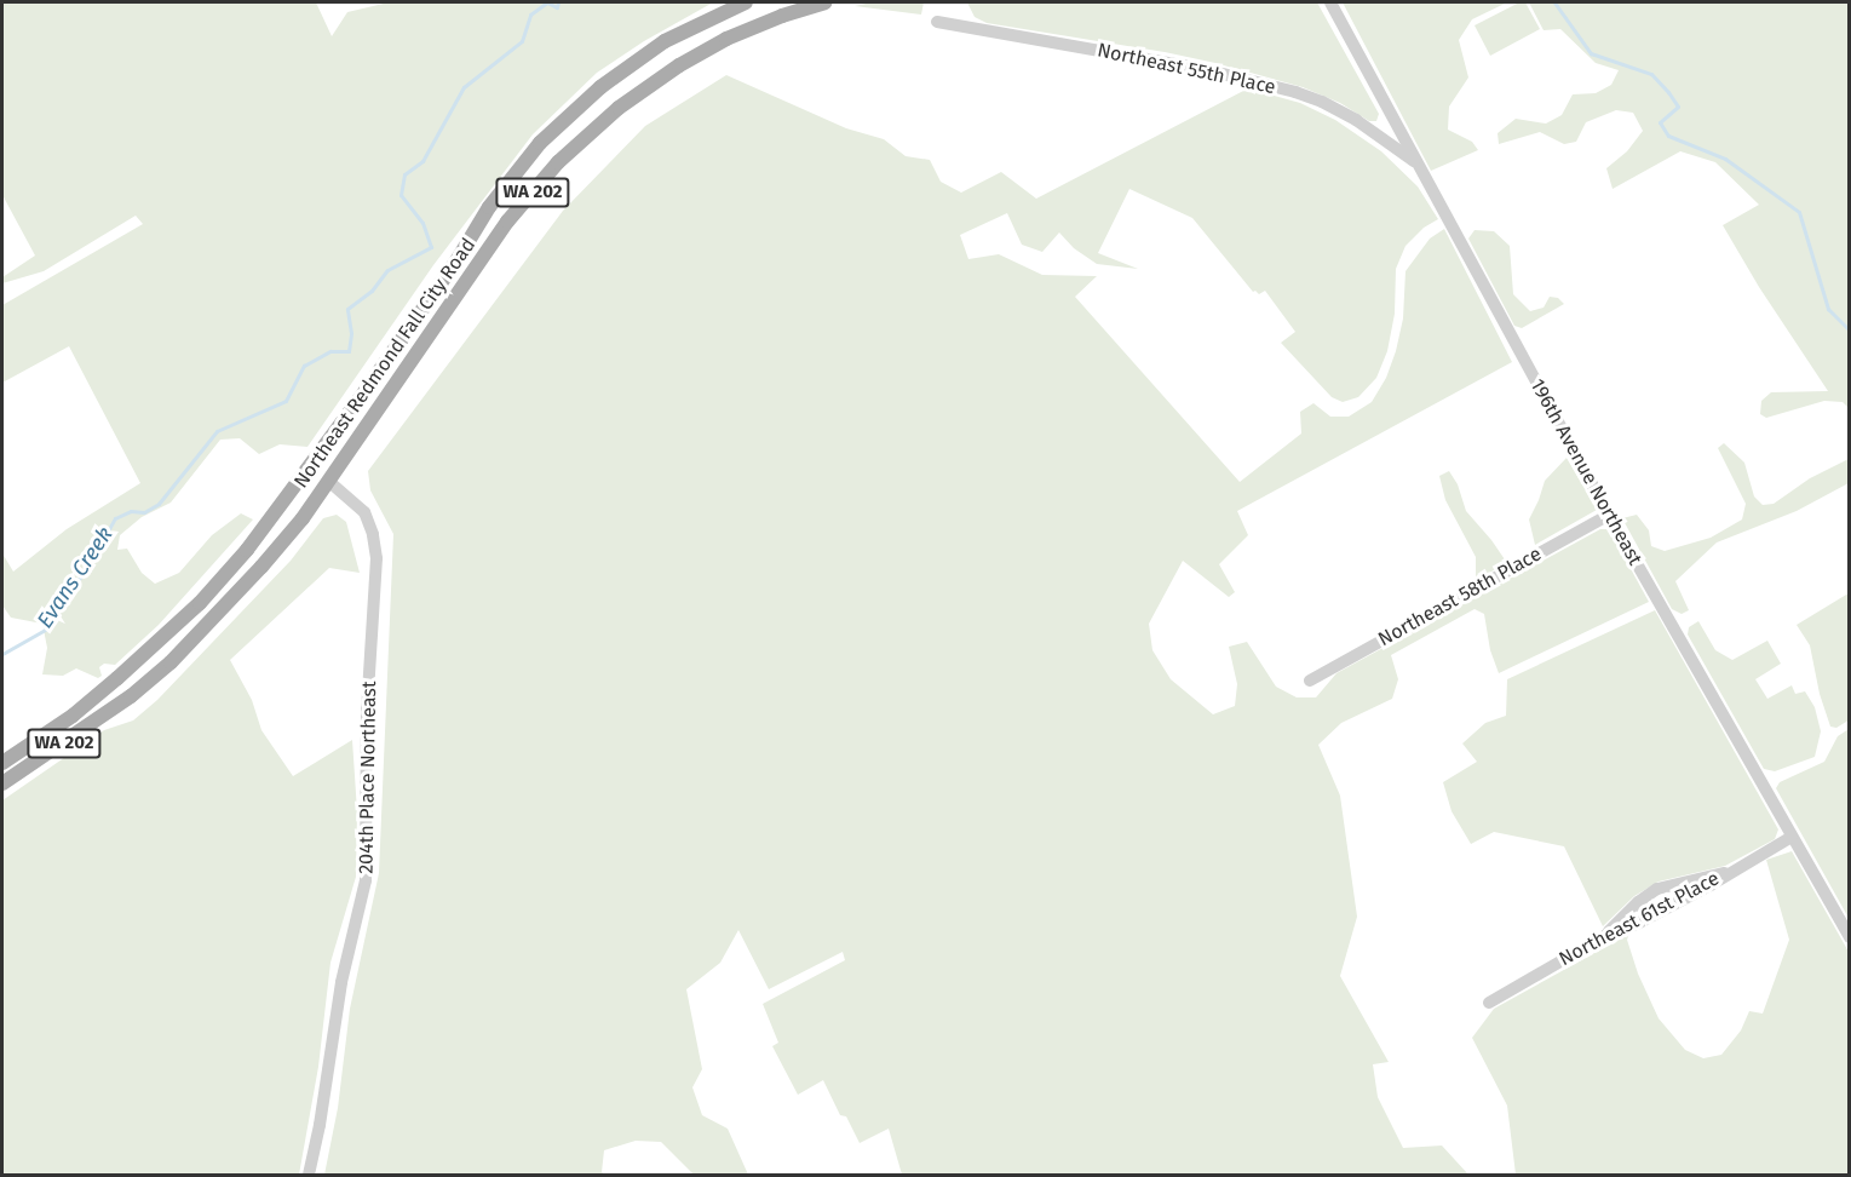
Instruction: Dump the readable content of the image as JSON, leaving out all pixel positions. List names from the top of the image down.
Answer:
{
  "streets": {
    "main road": ["WA 202", "Northeast Redmond Fall City Road"],
    "street": [
      "Northeast 55th Place",
      "196th Avenue Northeast",
      "Northeast 58th Place",
      "204th Place Northeast",
      "Northeast 61st Place"
    ]
  },
  "crossings": [
    ["Northeast 55th Place", "196th Avenue Northeast"],
    ["Northeast Redmond Fall City Road", "204th Place Northeast"],
    ["196th Avenue Northeast", "Northeast 58th Place"],
    ["196th Avenue Northeast", "Northeast 61st Place"]
  ],
  "water": ["Evans Creek"]
}
